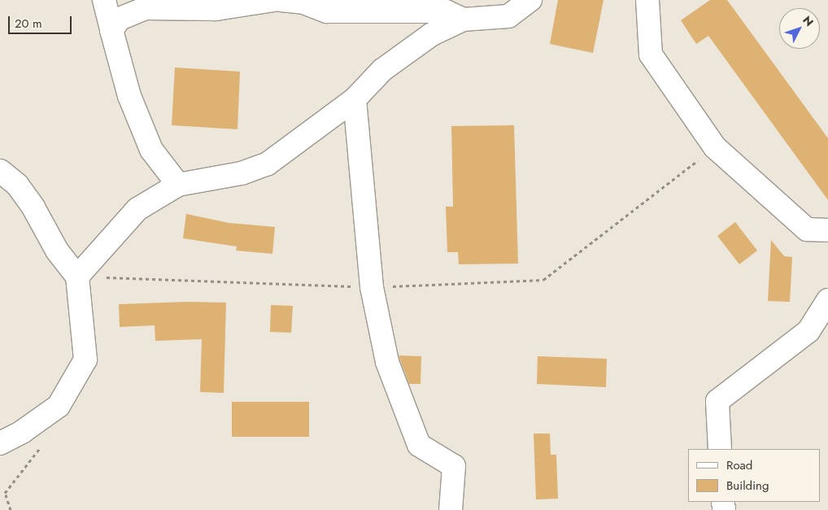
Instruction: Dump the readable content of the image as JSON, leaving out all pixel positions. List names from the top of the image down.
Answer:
{
  "legend": ["Road", "Building"],
  "scale_bar": "20 m",
  "north": "top right"
}
